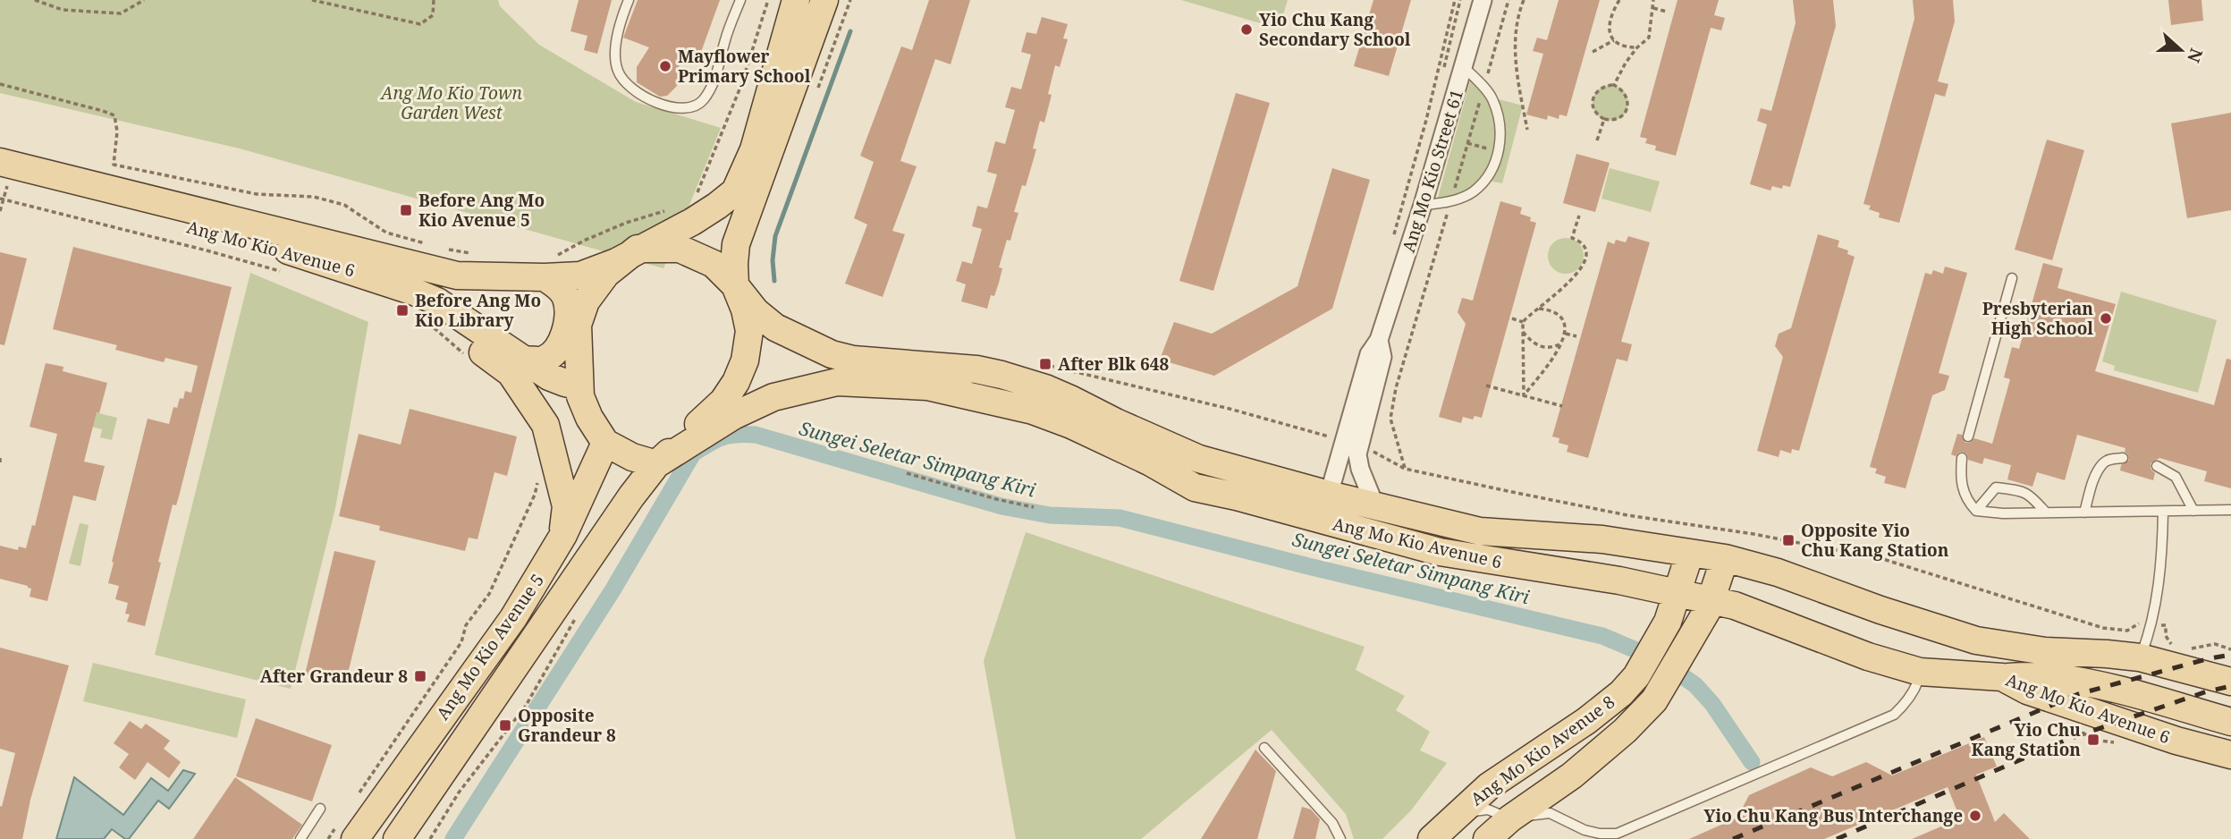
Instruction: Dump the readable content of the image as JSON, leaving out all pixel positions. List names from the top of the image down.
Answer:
{
  "streets": {
    "main road": ["Ang Mo Kio Avenue 6", "Ang Mo Kio Avenue 5", "Ang Mo Kio Avenue 8"],
    "street": ["Ang Mo Kio Street 61"]
  },
  "crossings": [
    ["Ang Mo Kio Street 61", "Ang Mo Kio Avenue 6"],
    ["Ang Mo Kio Avenue 6", "Ang Mo Kio Avenue 5"],
    ["Ang Mo Kio Avenue 6", "Ang Mo Kio Avenue 8"]
  ],
  "water": ["Sungei Seletar Simpang Kiri"],
  "parks": ["Ang Mo Kio Town Garden West"],
  "places": {
    "other": [
      "Yio Chu Kang Secondary School",
      "Mayflower Primary School",
      "Presbyterian High School",
      "Yio Chu Kang Bus Interchange"
    ],
    "transit": [
      "Before Ang Mo Kio Avenue 5",
      "Before Ang Mo Kio Library",
      "After Blk 648",
      "Opposite Yio Chu Kang Station",
      "After Grandeur 8",
      "Opposite Grandeur 8",
      "Yio Chu Kang Station"
    ]
  },
  "north": "right"
}
